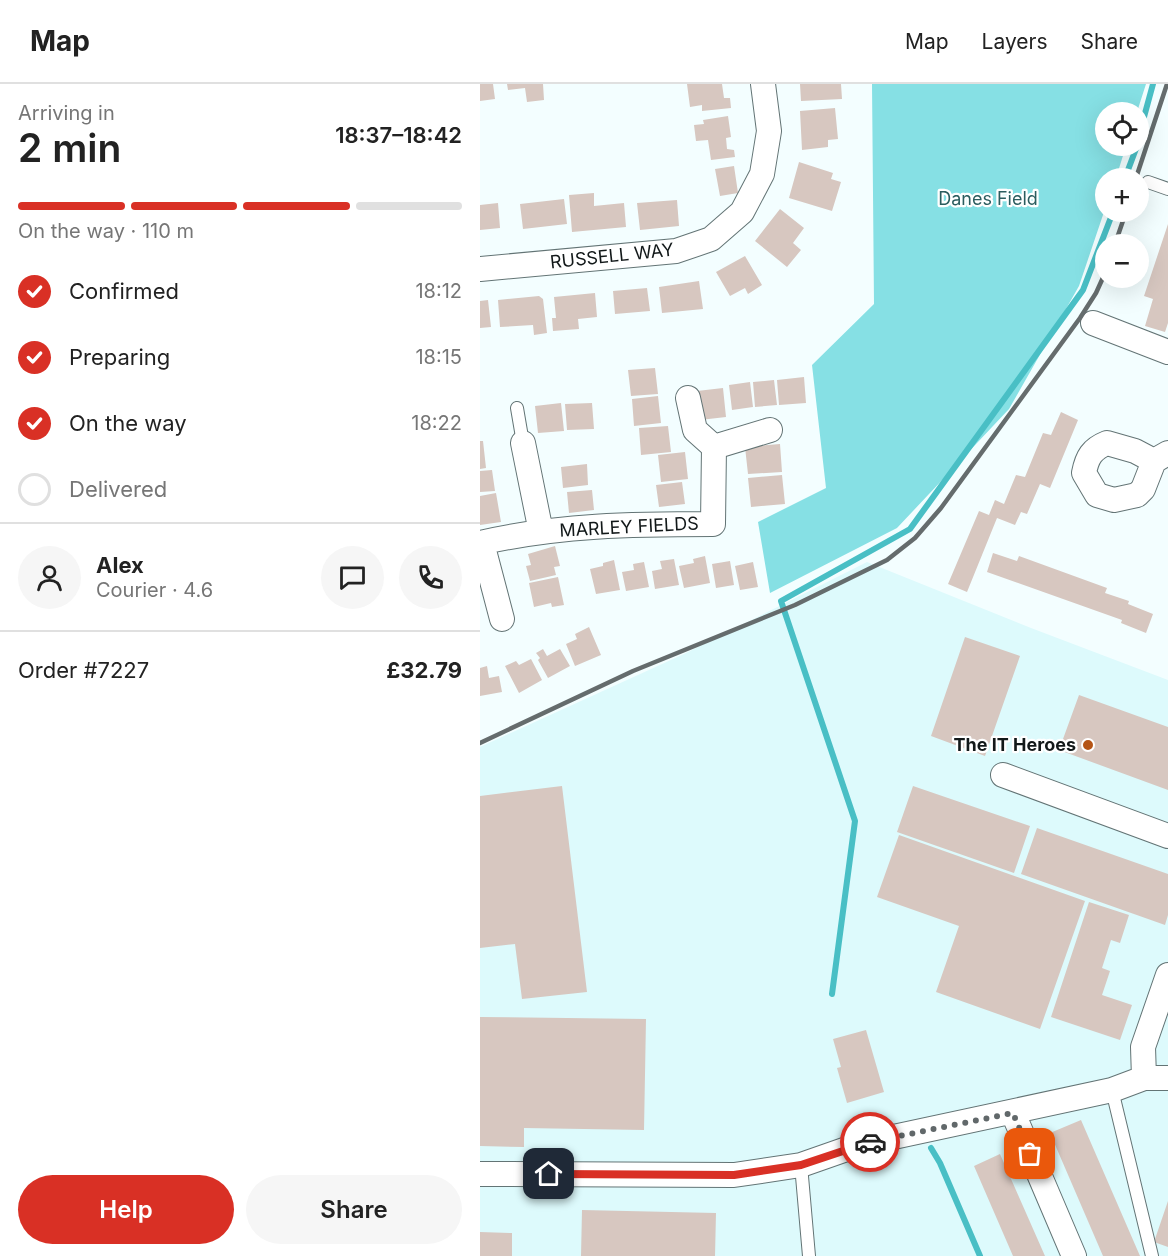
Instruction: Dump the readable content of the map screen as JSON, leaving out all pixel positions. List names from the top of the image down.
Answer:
{
  "streets": {
    "street": ["RUSSELL WAY", "MARLEY FIELDS"]
  },
  "parks": ["Danes Field"],
  "places": ["The IT Heroes"],
  "page": {
    "header": "Map",
    "nav": ["Map", "Layers", "Share"],
    "heading": ["2 min", "Arriving in", "18:37–18:42"],
    "panel": [
      "Alex",
      "Courier · 4.6",
      "Order #7227",
      "£32.79"
    ],
    "map_buttons": ["+", "−"],
    "bar": "On the way · 110 m",
    "list": [
      ["Confirmed", "18:12"],
      ["Preparing", "18:15"],
      ["On the way", "18:22"],
      "Delivered"
    ],
    "buttons": ["Help", "Share"]
  }
}
